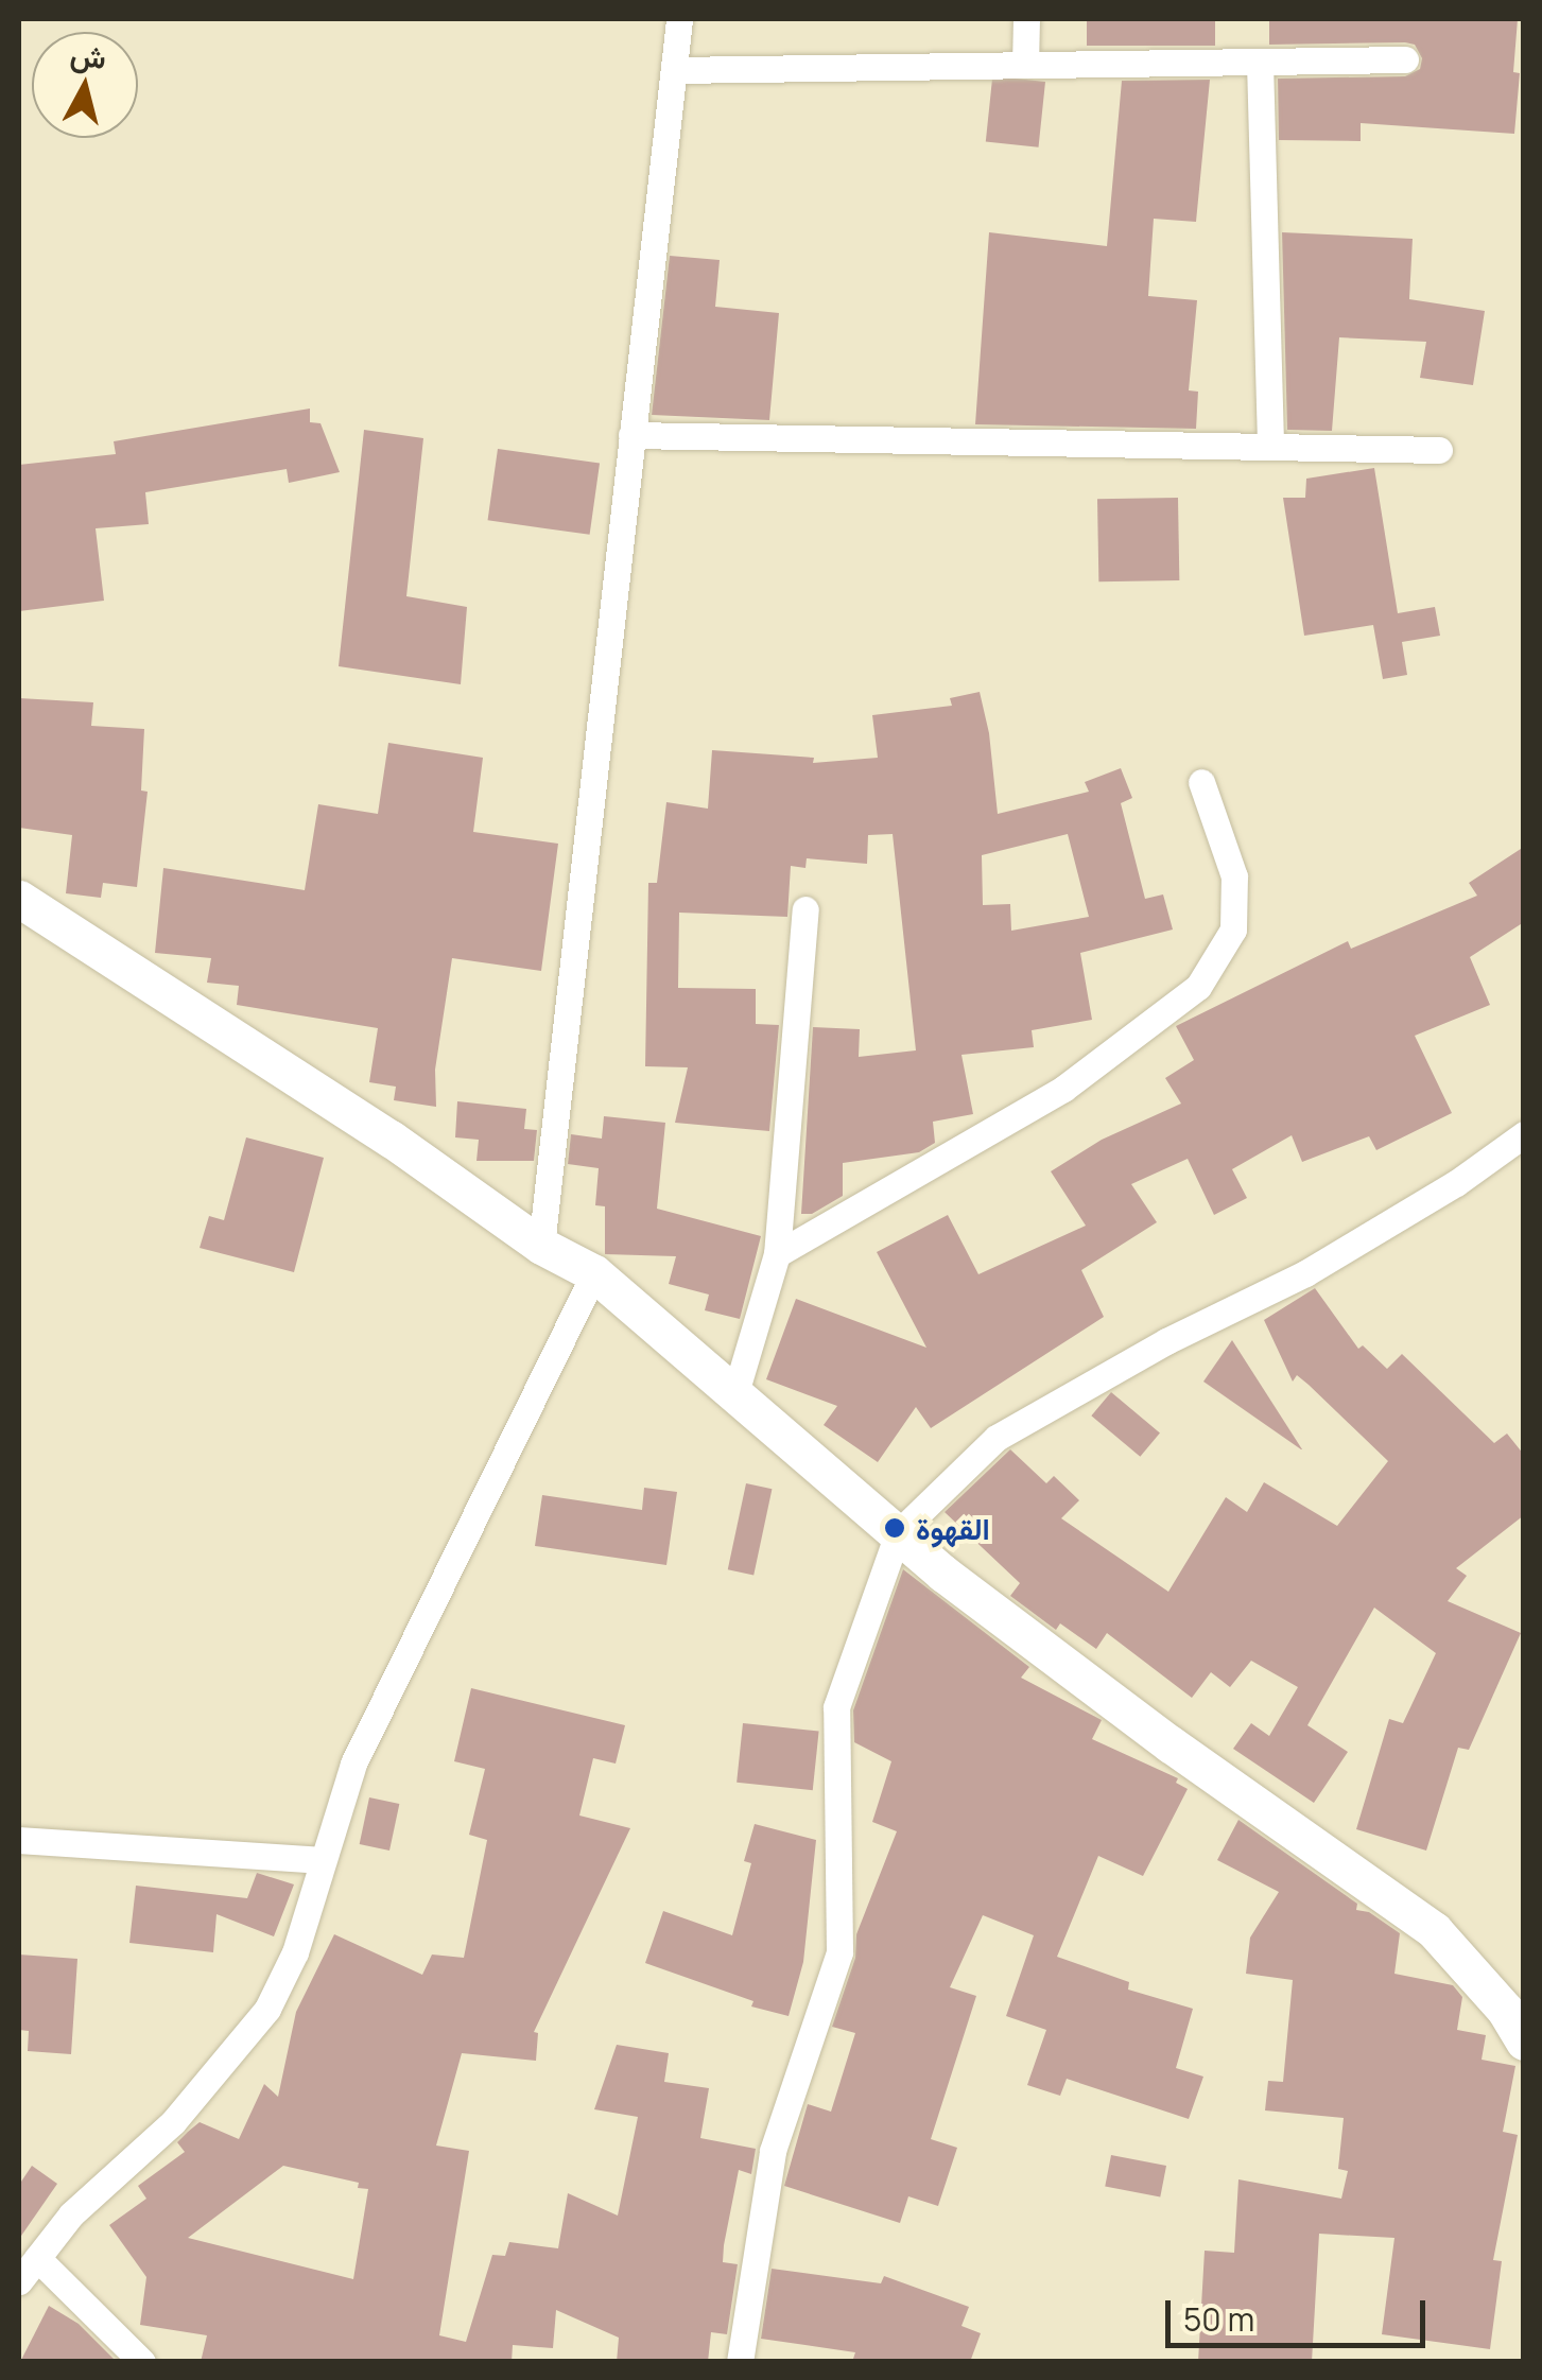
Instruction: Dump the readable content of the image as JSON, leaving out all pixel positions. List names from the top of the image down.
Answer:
{
  "places": ["القهوة"],
  "scale_bar": "50 m",
  "north": "top"
}
